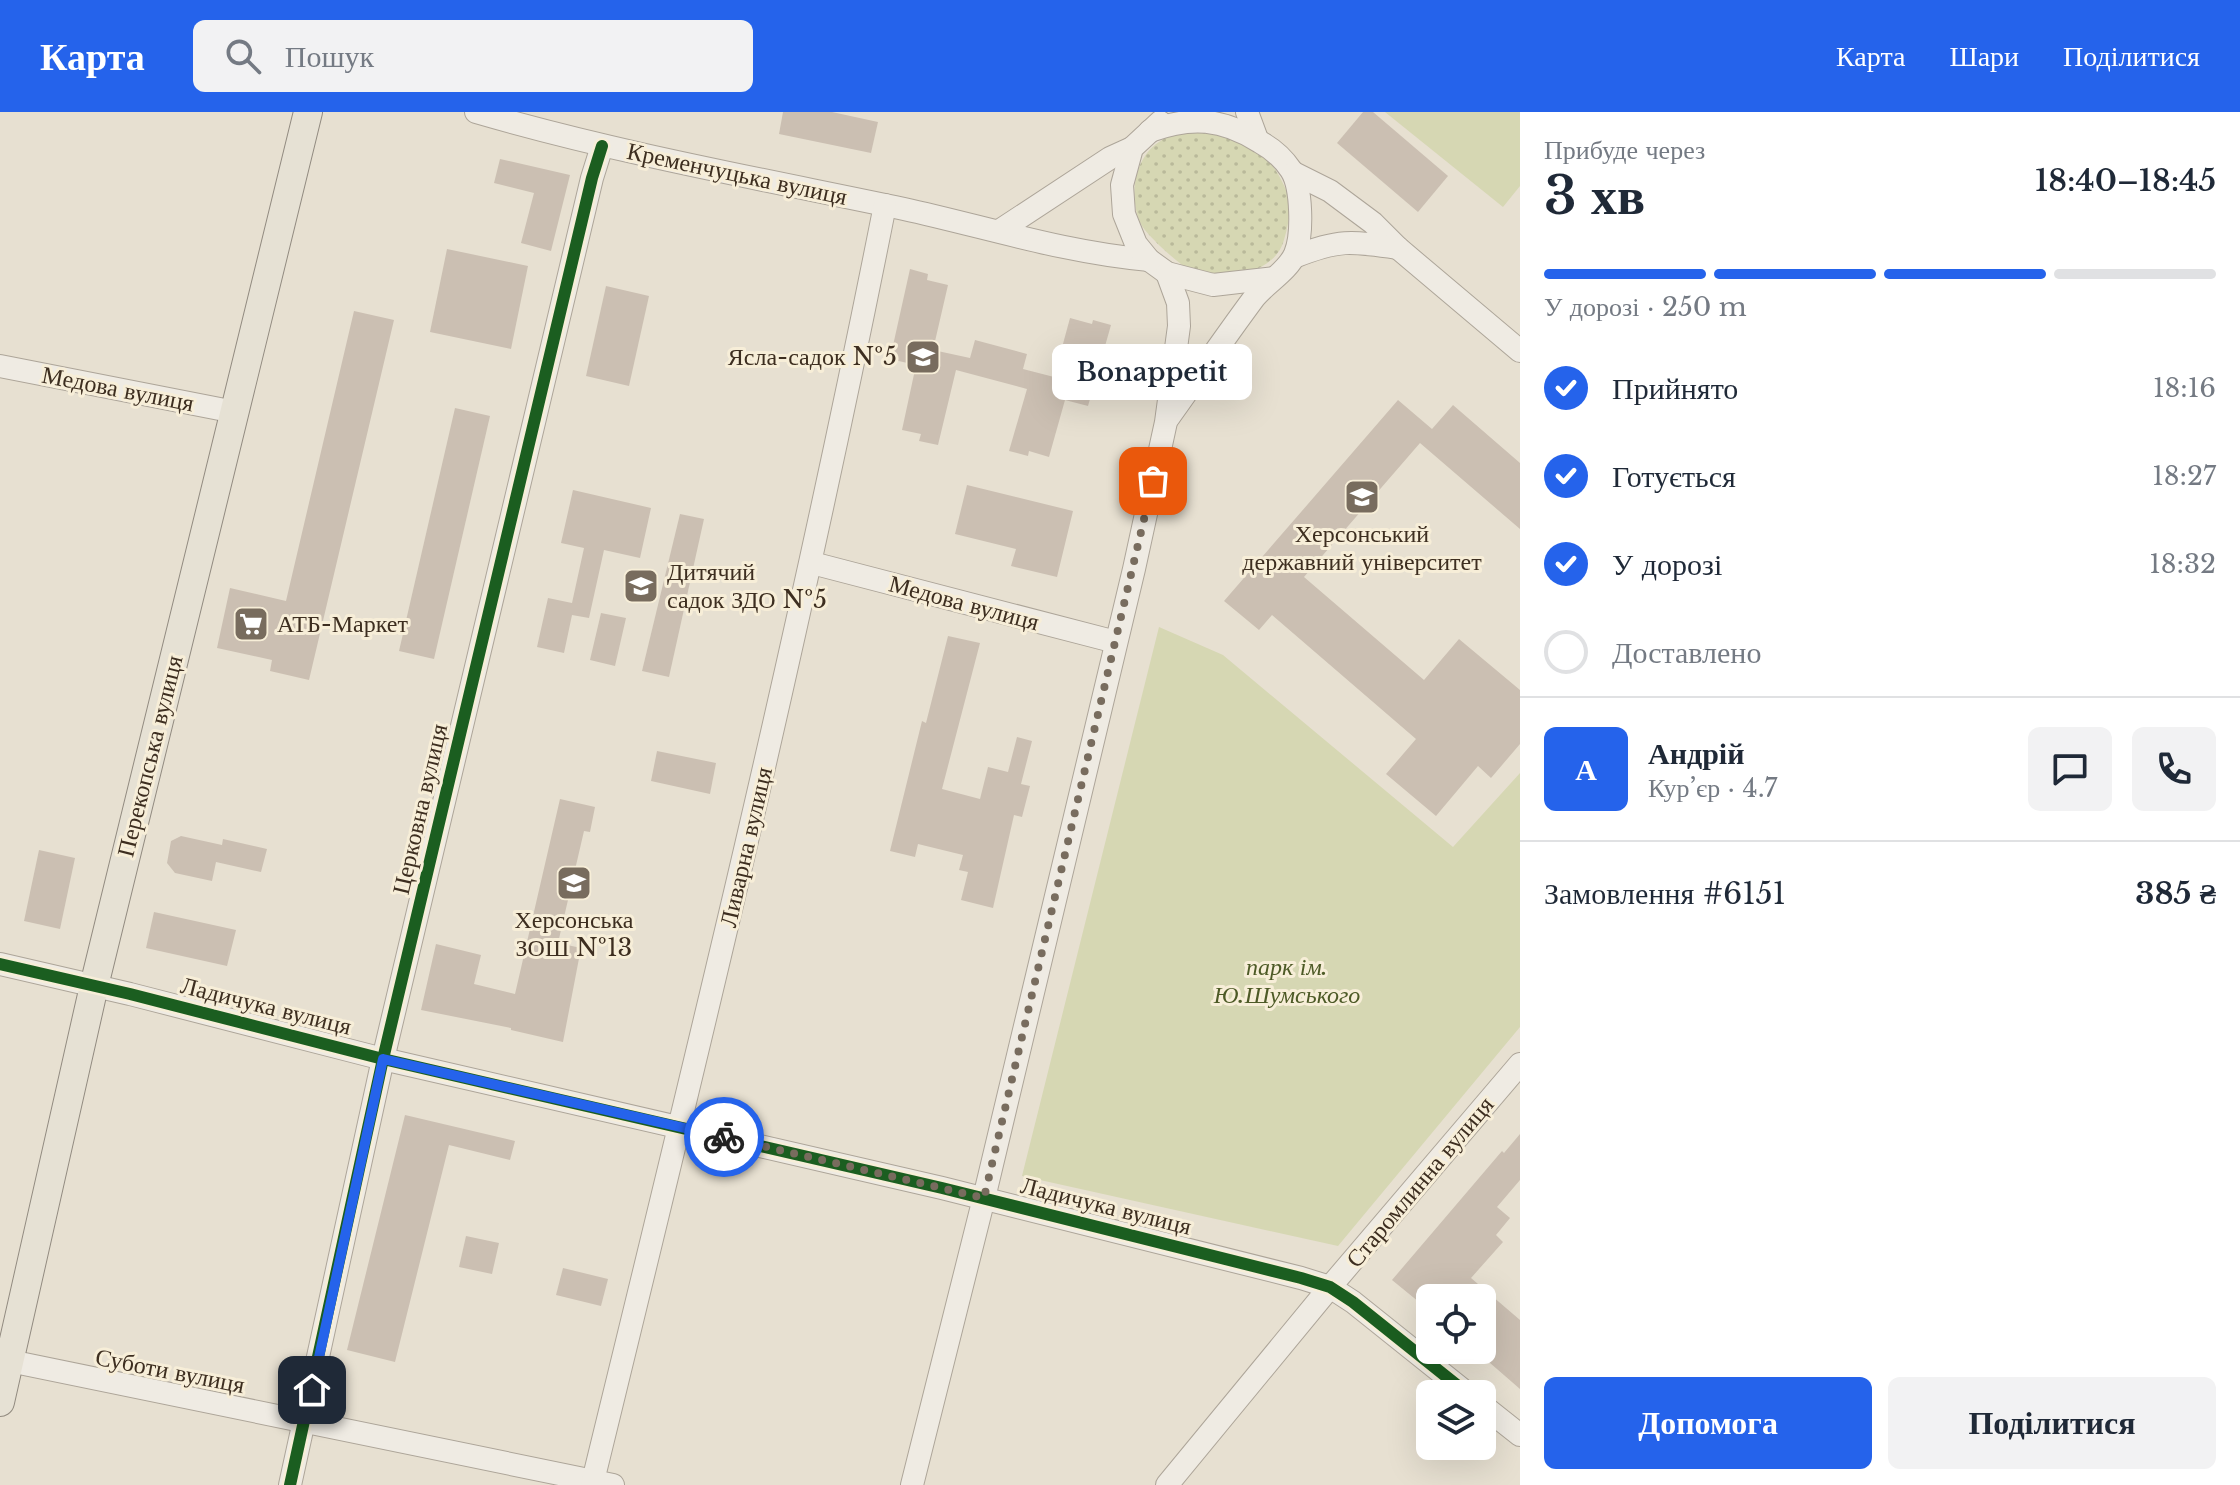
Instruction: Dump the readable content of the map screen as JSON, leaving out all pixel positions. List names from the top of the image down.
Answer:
{
  "streets": {
    "main road": ["Перекопська вулиця"],
    "street": [
      "Кременчуцька вулиця",
      "Медова вулиця",
      "Церковна вулиця",
      "Ливарна вулиця",
      "Ладичука вулиця",
      "Старомлинна вулиця",
      "Суботи вулиця"
    ]
  },
  "crossings": [
    ["Кременчуцька вулиця", "Церковна вулиця"],
    ["Кременчуцька вулиця", "Ливарна вулиця"],
    ["Медова вулиця", "Перекопська вулиця"],
    ["Медова вулиця", "Ливарна вулиця"],
    ["Перекопська вулиця", "Ладичука вулиця"],
    ["Перекопська вулиця", "Суботи вулиця"],
    ["Церковна вулиця", "Ладичука вулиця"],
    ["Церковна вулиця", "Суботи вулиця"],
    ["Ливарна вулиця", "Ладичука вулиця"],
    ["Ливарна вулиця", "Суботи вулиця"],
    ["Ладичука вулиця", "Старомлинна вулиця"]
  ],
  "parks": ["парк ім. Ю.Шумського"],
  "places": {
    "school or university": [
      "Ясла-садок №5",
      "Херсонський державний університет",
      "Дитячий садок ЗДО №5",
      "Херсонська ЗОШ №13"
    ],
    "other": ["Bonappetit"],
    "supermarket": ["АТБ-Маркет"]
  },
  "page": {
    "header": "Карта",
    "search": "Пошук",
    "nav": ["Карта", "Шари", "Поділитися"],
    "heading": ["3 хв", "Прибуде через", "18:40–18:45"],
    "panel": [
      "Андрій",
      "Кур’єр · 4.7",
      "Замовлення #6151",
      "385 ₴"
    ],
    "bar": "У дорозі · 250 m",
    "bubble": "Bonappetit",
    "list": [
      ["Прийнято", "18:16"],
      ["Готується", "18:27"],
      ["У дорозі", "18:32"],
      "Доставлено"
    ],
    "round": "А",
    "buttons": ["Допомога", "Поділитися"]
  }
}
